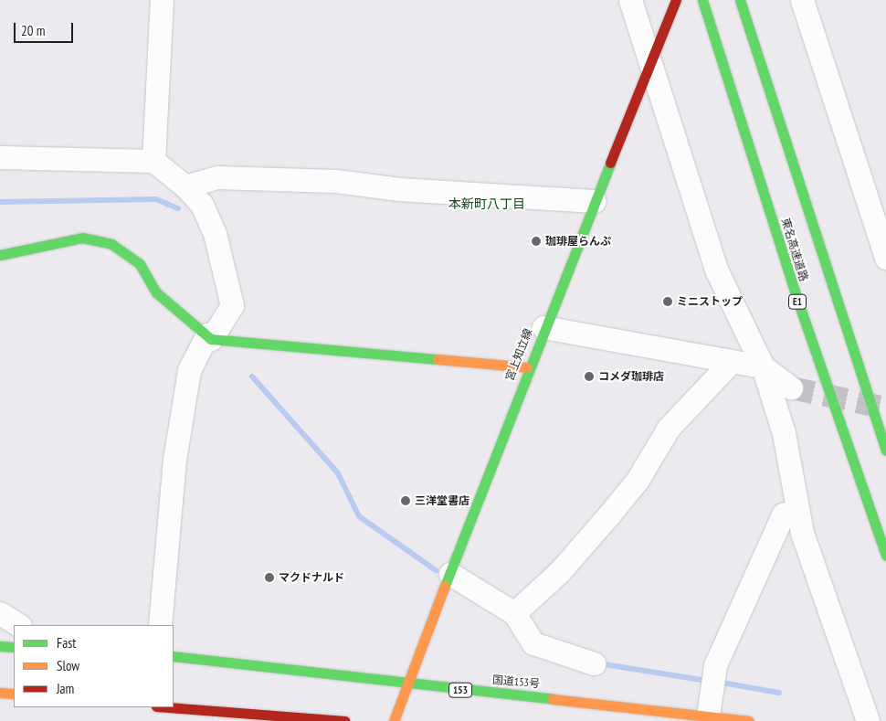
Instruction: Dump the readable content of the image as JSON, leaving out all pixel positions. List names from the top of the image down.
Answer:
{
  "streets": {
    "main road": [
      "東名高速道路",
      "E1",
      "宮上知立線",
      "国道153号",
      "153"
    ]
  },
  "crossings": [
    ["宮上知立線", "国道153号"]
  ],
  "districts": ["本新町八丁目"],
  "places": [
    "珈琲屋らんぷ",
    "ミニストップ",
    "コメダ珈琲店",
    "三洋堂書店",
    "マクドナルド"
  ],
  "legend": ["Fast", "Slow", "Jam"],
  "scale_bar": "20 m"
}
